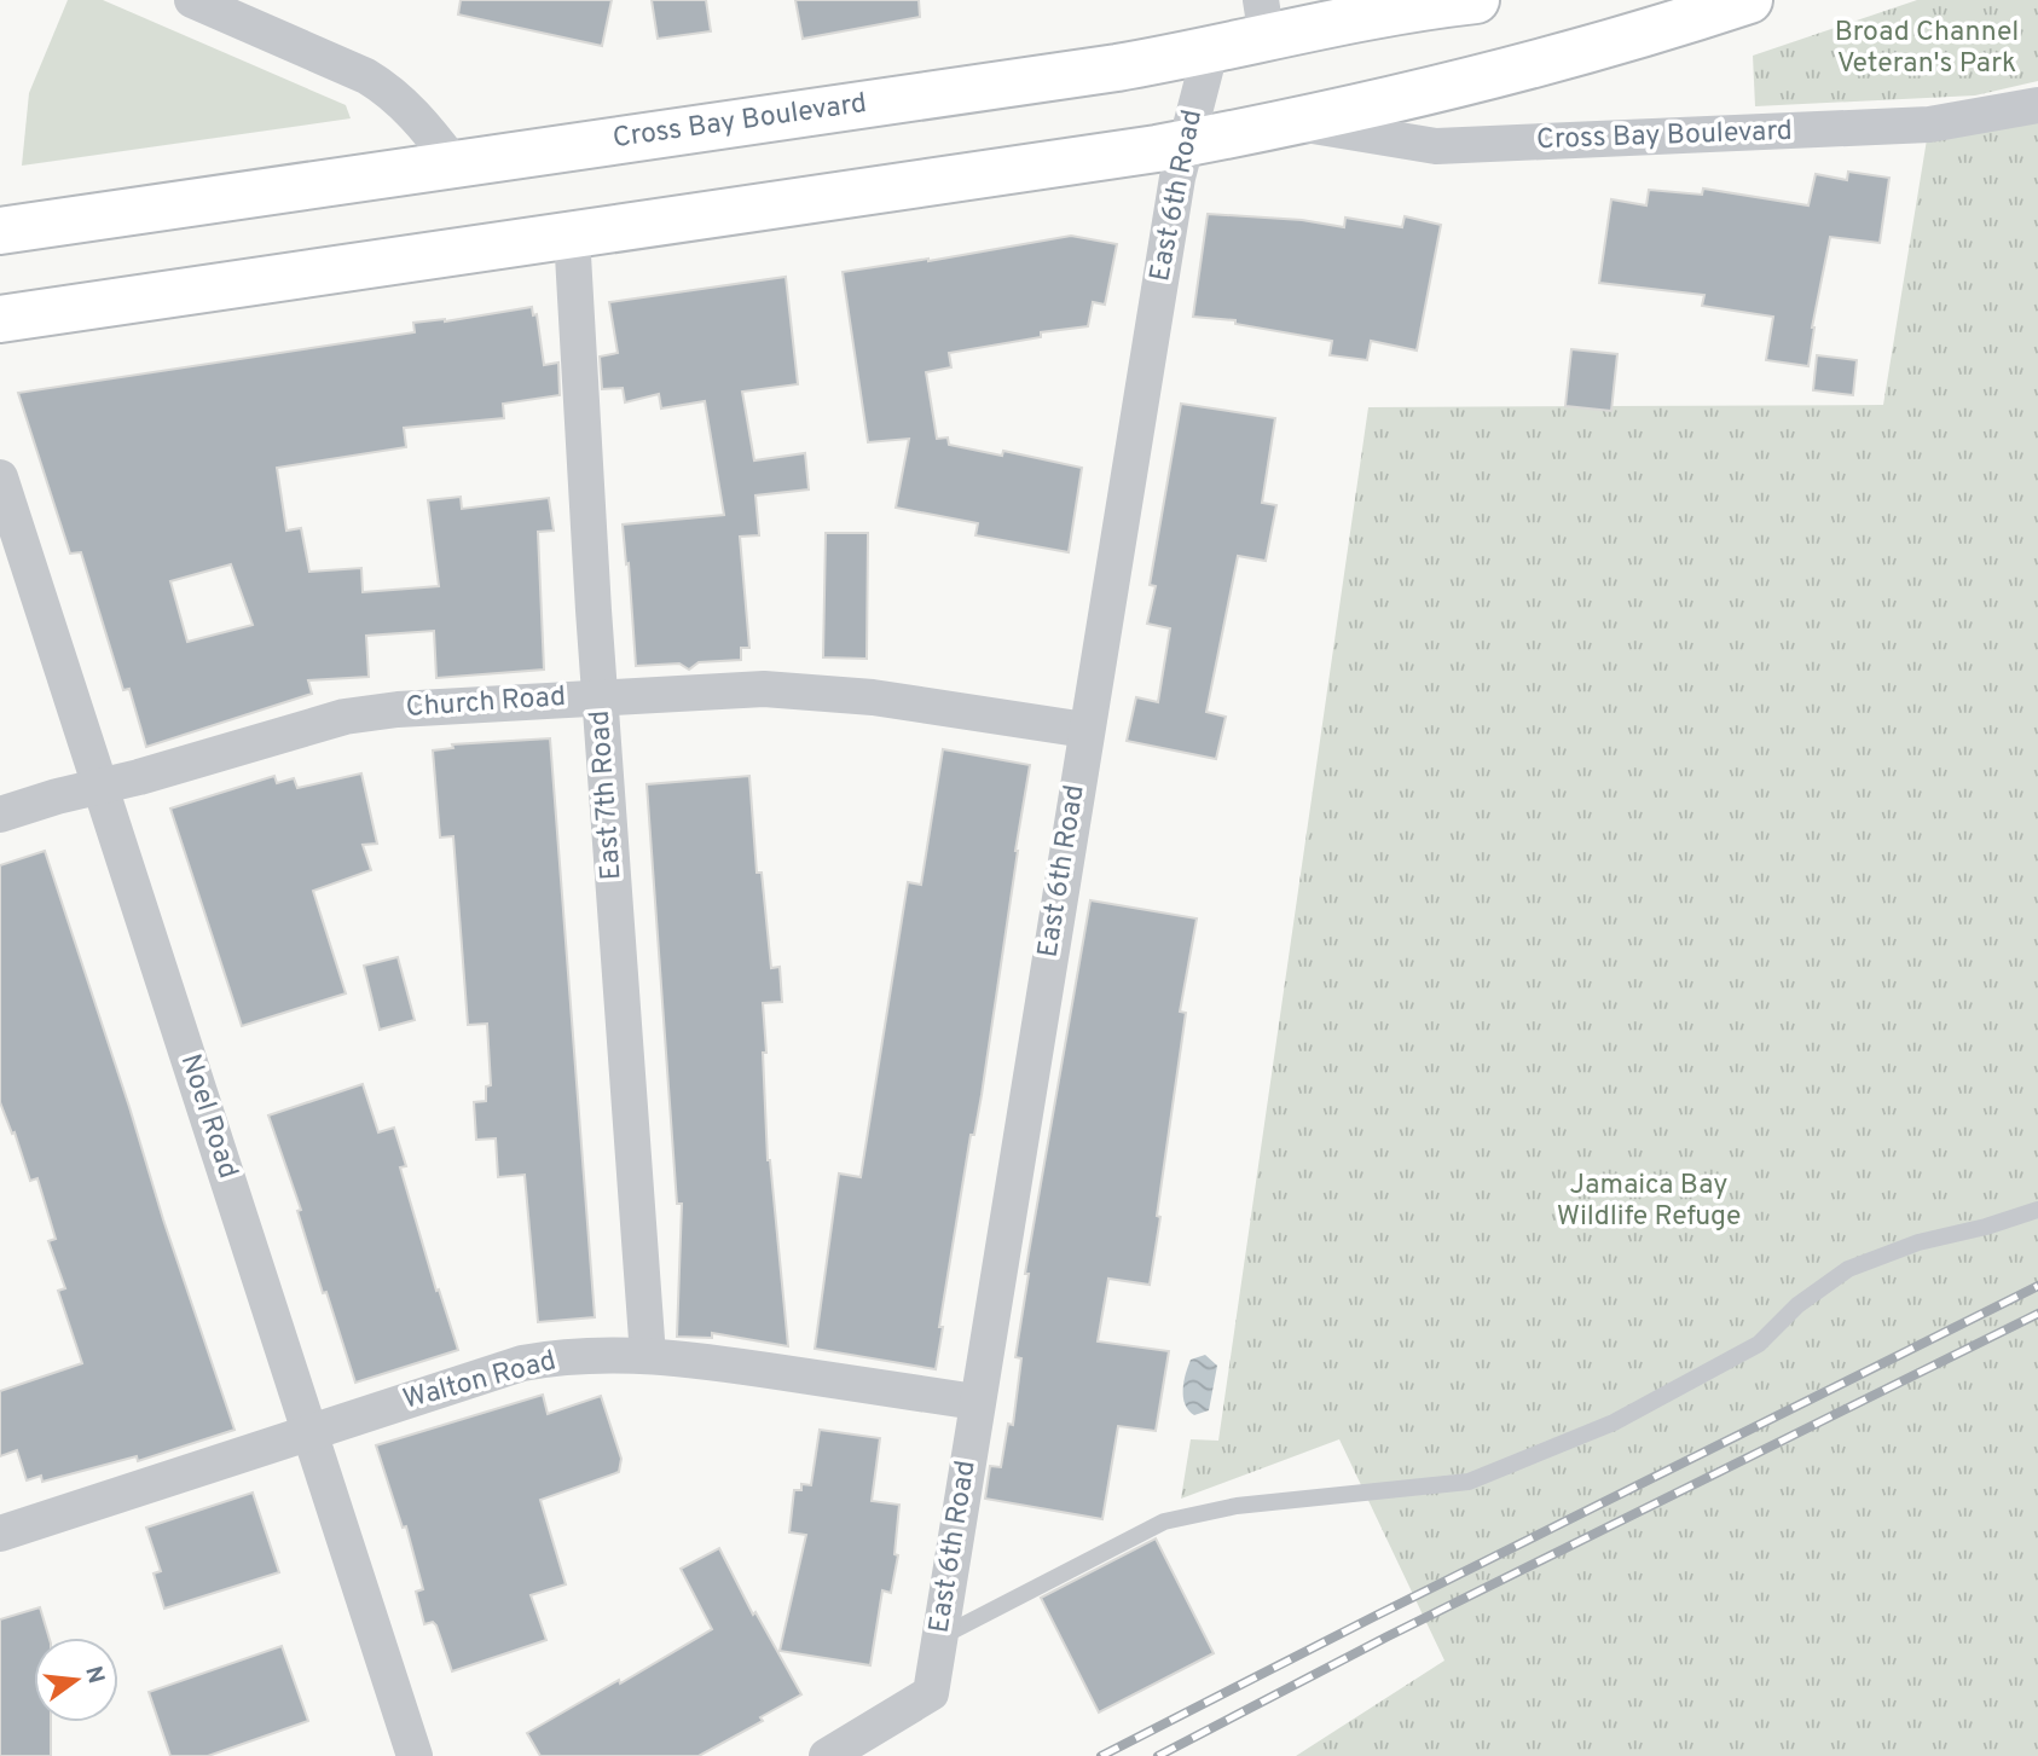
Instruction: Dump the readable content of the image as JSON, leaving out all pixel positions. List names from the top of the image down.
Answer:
{
  "streets": {
    "main road": ["Cross Bay Boulevard"],
    "street": [
      "East 6th Road",
      "Church Road",
      "East 7th Road",
      "Noel Road",
      "Walton Road"
    ]
  },
  "crossings": [
    ["Cross Bay Boulevard", "East 6th Road"],
    ["Cross Bay Boulevard", "East 7th Road"],
    ["East 6th Road", "Church Road"],
    ["East 6th Road", "Walton Road"],
    ["Church Road", "East 7th Road"],
    ["Church Road", "Noel Road"],
    ["East 7th Road", "Walton Road"],
    ["Noel Road", "Walton Road"]
  ],
  "parks": ["Broad Channel Veteran's Park", "Jamaica Bay Wildlife Refuge"],
  "north": "right"
}
